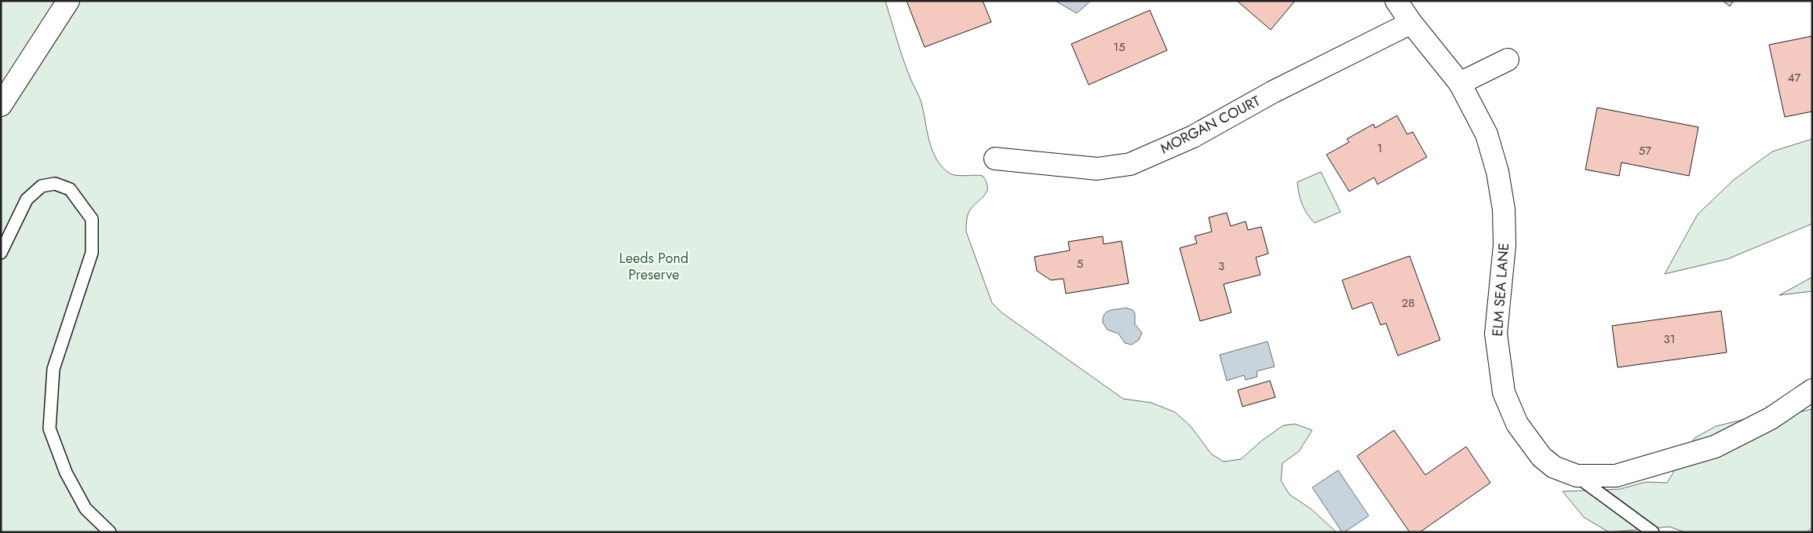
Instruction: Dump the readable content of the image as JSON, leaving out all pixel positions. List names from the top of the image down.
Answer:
{
  "streets": {
    "street": ["MORGAN COURT", "ELM SEA LANE"]
  },
  "crossings": [
    ["MORGAN COURT", "ELM SEA LANE"]
  ],
  "parks": ["Leeds Pond Preserve"],
  "house_numbers": [
    "15",
    "47",
    "1",
    "57",
    "5",
    "3",
    "28",
    "31"
  ]
}
